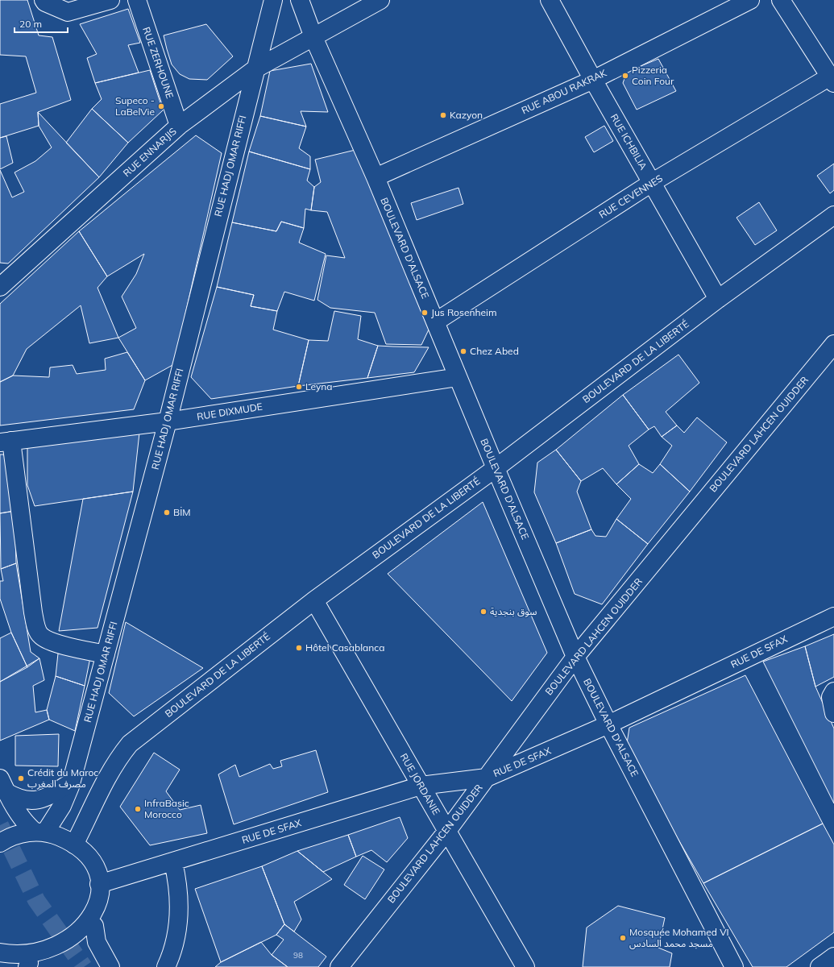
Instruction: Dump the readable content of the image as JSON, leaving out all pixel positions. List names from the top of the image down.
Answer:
{
  "streets": {
    "street": [
      "RUE ZERHOUNE",
      "RUE ABOU RAKRAK",
      "RUE ICHBILIA",
      "RUE ENNARJIS",
      "RUE HADJ OMAR RIFFI",
      "RUE CEVENNES",
      "BOULEVARD D'ALSACE",
      "BOULEVARD DE LA LIBERTÉ",
      "RUE DIXMUDE",
      "BOULEVARD LAHCEN OUIDDER",
      "RUE DE SFAX",
      "RUE JORDANIE"
    ]
  },
  "crossings": [
    ["RUE ZERHOUNE", "RUE ENNARJIS"],
    ["RUE ABOU RAKRAK", "RUE ICHBILIA"],
    ["RUE ABOU RAKRAK", "BOULEVARD D'ALSACE"],
    ["RUE ICHBILIA", "RUE CEVENNES"],
    ["RUE ICHBILIA", "BOULEVARD DE LA LIBERTÉ"],
    ["RUE ENNARJIS", "RUE HADJ OMAR RIFFI"],
    ["RUE ENNARJIS", "BOULEVARD D'ALSACE"],
    ["RUE HADJ OMAR RIFFI", "RUE DIXMUDE"],
    ["RUE CEVENNES", "BOULEVARD D'ALSACE"],
    ["BOULEVARD D'ALSACE", "BOULEVARD DE LA LIBERTÉ"],
    ["BOULEVARD D'ALSACE", "RUE DIXMUDE"],
    ["BOULEVARD D'ALSACE", "BOULEVARD LAHCEN OUIDDER"],
    ["BOULEVARD D'ALSACE", "RUE DE SFAX"],
    ["BOULEVARD DE LA LIBERTÉ", "RUE JORDANIE"],
    ["BOULEVARD LAHCEN OUIDDER", "RUE DE SFAX"],
    ["BOULEVARD LAHCEN OUIDDER", "RUE JORDANIE"],
    ["RUE DE SFAX", "RUE JORDANIE"]
  ],
  "places": [
    "Pizzeria Coin Four",
    "Supeco - LaBelVie",
    "Kazyon",
    "Jus Rosenheim",
    "Chez Abed",
    "Leyna",
    "BİM",
    "سوق بنجدية",
    "Hôtel Casablanca",
    "Crédit du Maroc مصرف المغرب",
    "InfraBasic Morocco",
    "Mosquée Mohamed VI مسجد محمد السادس"
  ],
  "house_numbers": ["98"],
  "scale_bar": "20 m"
}
